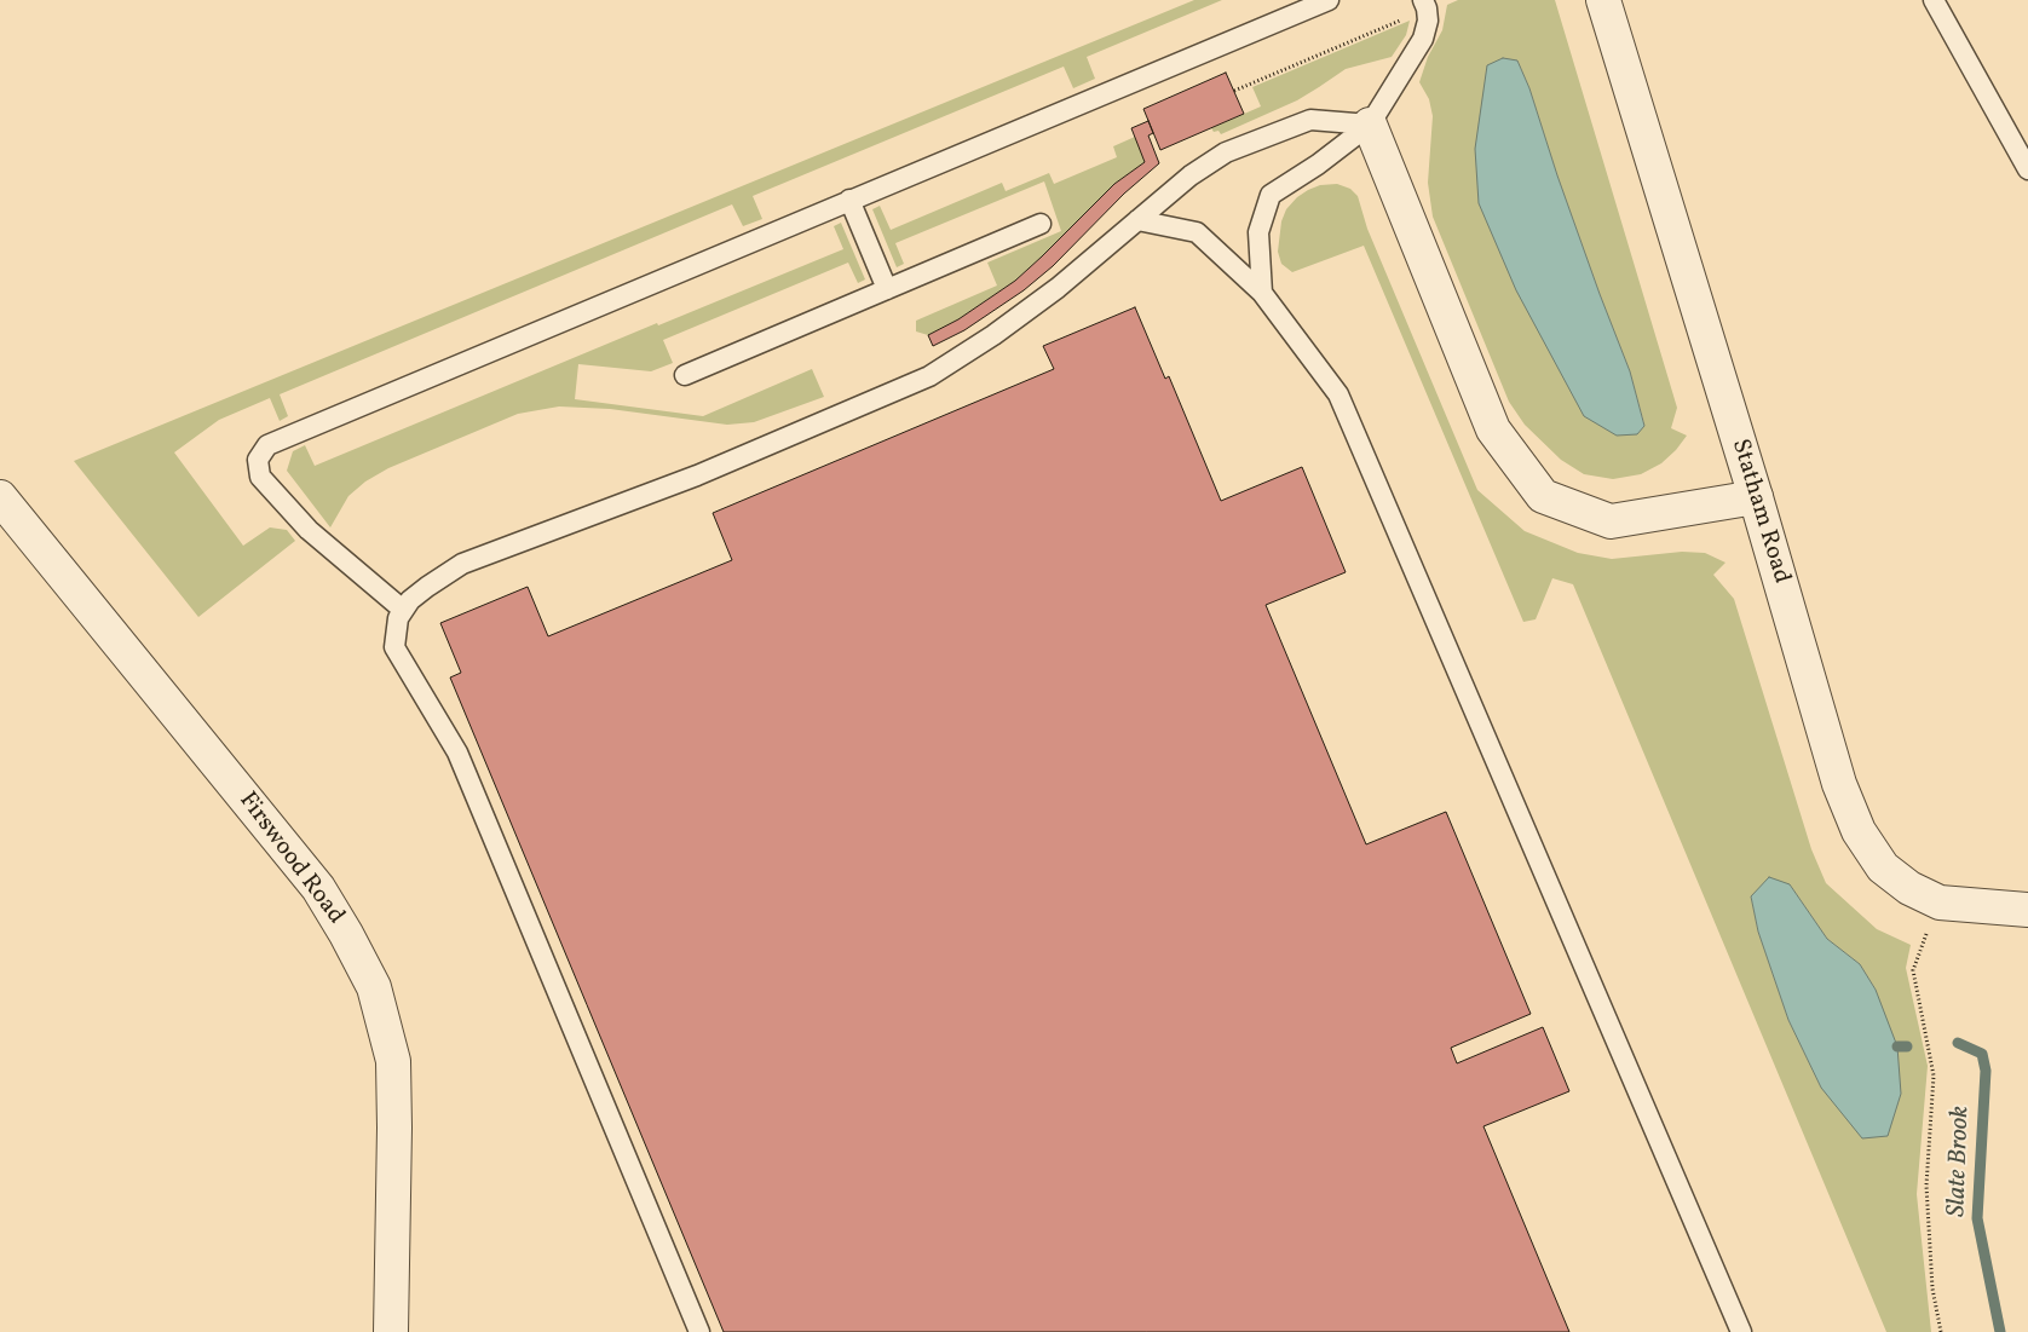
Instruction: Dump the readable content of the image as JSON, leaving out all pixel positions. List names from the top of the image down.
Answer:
{
  "streets": {
    "street": ["Statham Road", "Firswood Road"]
  },
  "water": ["Slate Brook"]
}
